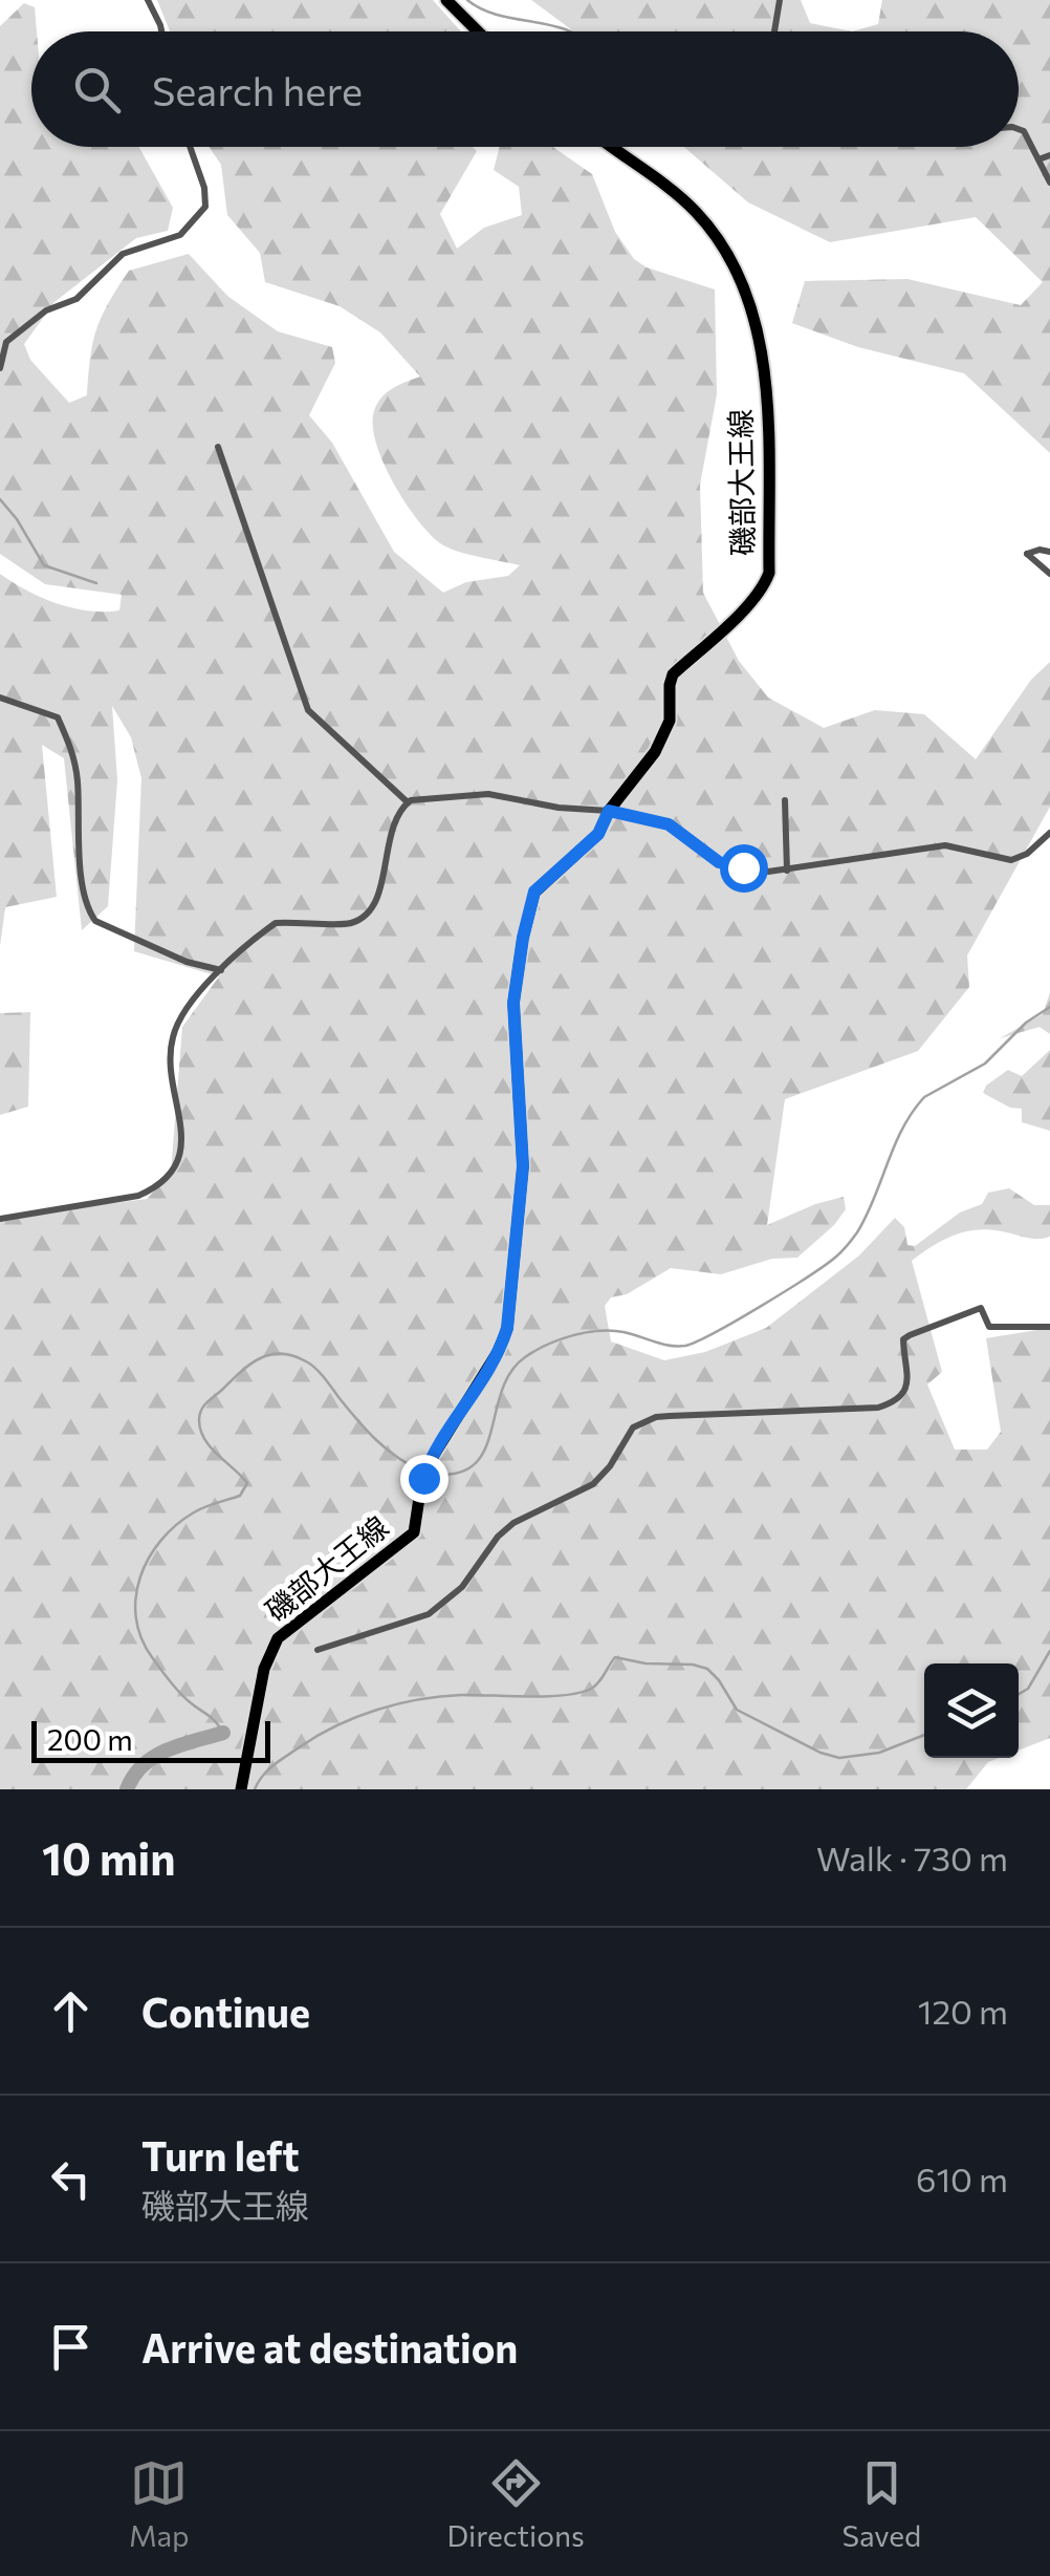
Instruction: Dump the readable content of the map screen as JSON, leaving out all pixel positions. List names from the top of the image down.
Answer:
{
  "streets": {
    "main road": ["磯部大王線"]
  },
  "scale_bar": "200 m",
  "page": {
    "search": "Search here",
    "scale": "200 m",
    "heading": ["10 min", "Walk · 730 m"],
    "list": [
      ["Continue", "120 m"],
      ["Turn left", "磯部大王線", "610 m"],
      "Arrive at destination"
    ],
    "nav": ["Map", "Directions", "Saved"]
  }
}
